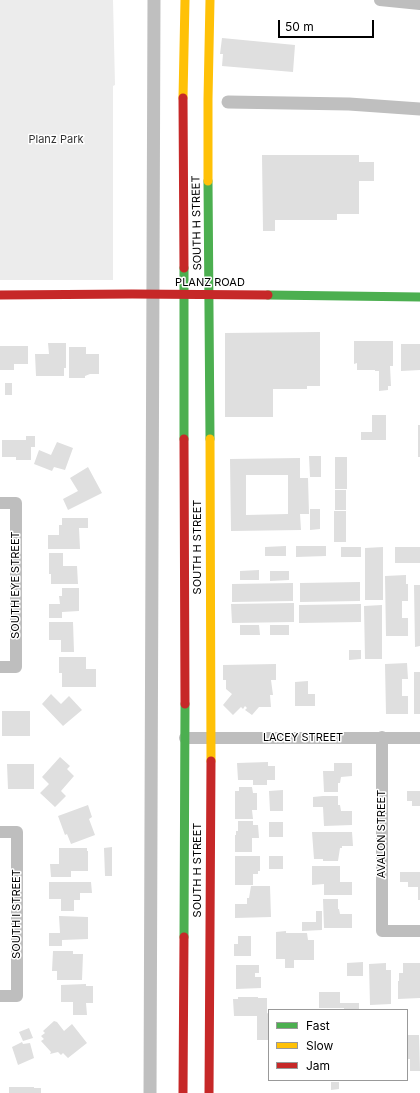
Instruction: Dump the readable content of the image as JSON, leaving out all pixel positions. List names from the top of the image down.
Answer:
{
  "streets": {
    "street": [
      "SOUTH H STREET",
      "PLANZ ROAD",
      "SOUTH EYE STREET",
      "LACEY STREET",
      "AVALON STREET",
      "SOUTH I STREET"
    ]
  },
  "crossings": [
    ["SOUTH H STREET", "PLANZ ROAD"],
    ["SOUTH H STREET", "LACEY STREET"],
    ["LACEY STREET", "AVALON STREET"]
  ],
  "parks": ["Planz Park"],
  "legend": ["Fast", "Slow", "Jam"],
  "scale_bar": "50 m"
}
